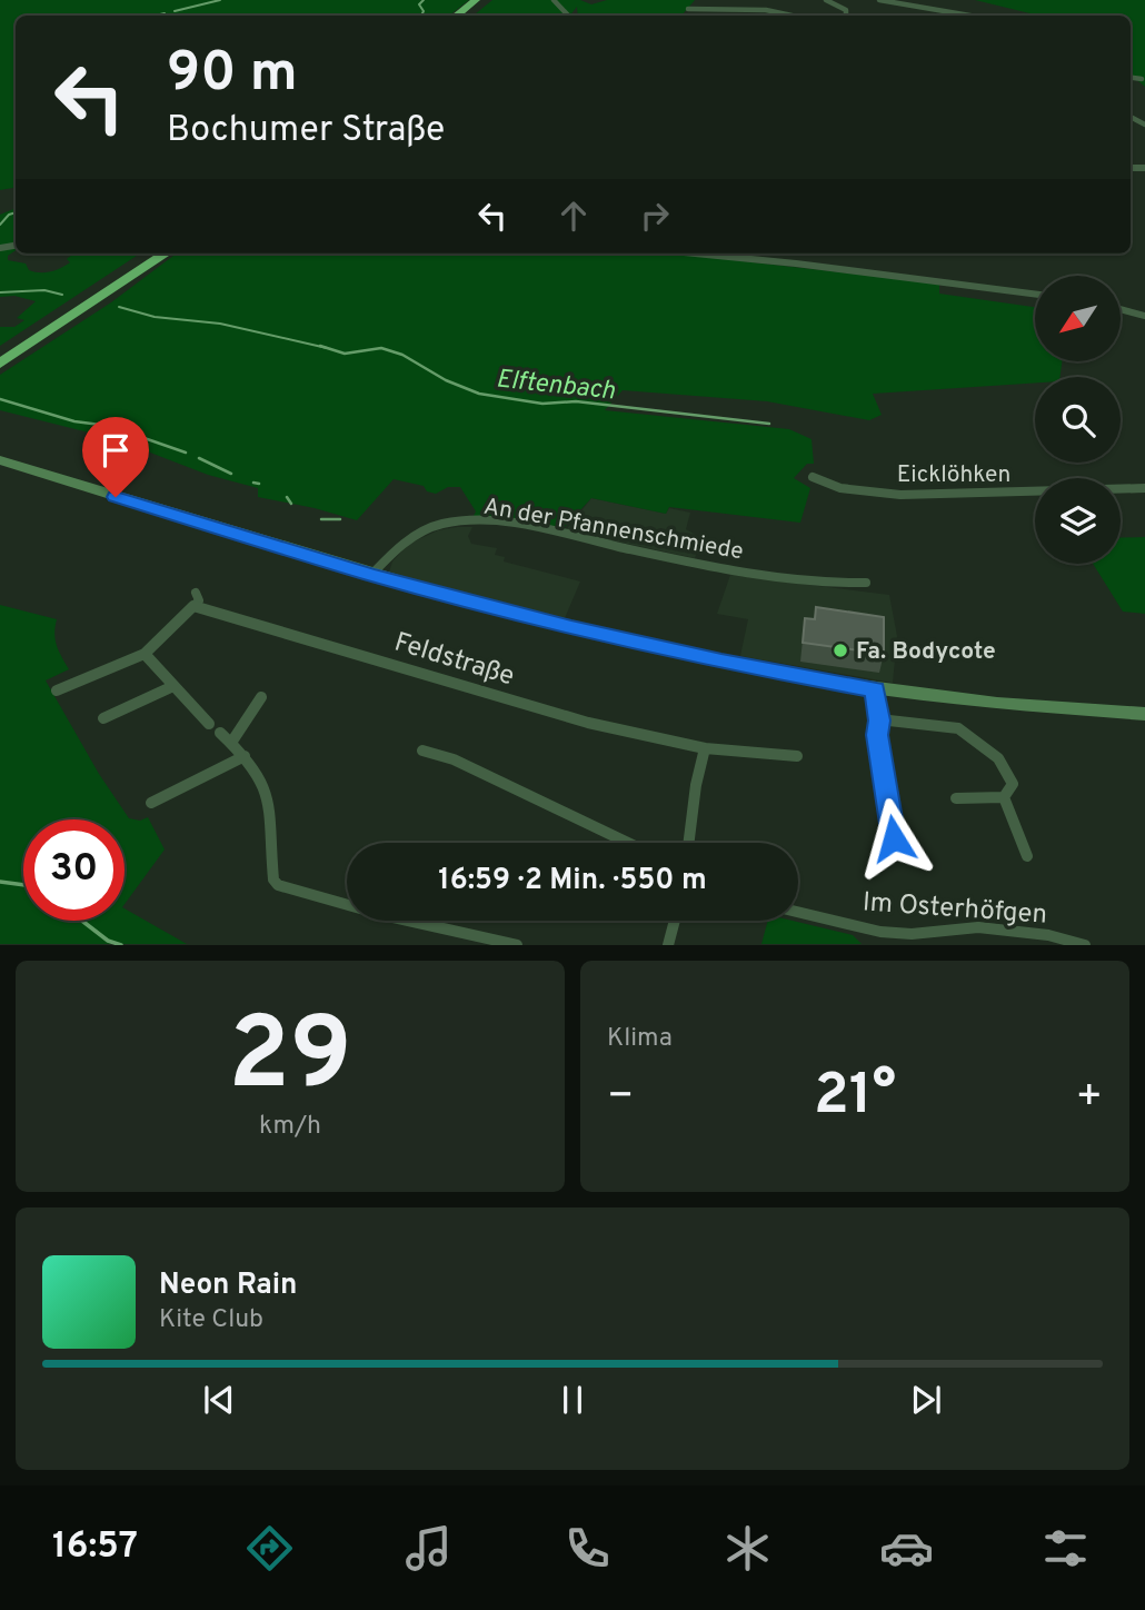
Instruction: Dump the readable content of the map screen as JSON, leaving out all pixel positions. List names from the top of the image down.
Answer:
{
  "streets": {
    "street": [
      "Eicklöhken",
      "An der Pfannenschmiede",
      "Feldstraße",
      "Im Osterhöfgen"
    ]
  },
  "water": ["Elftenbach"],
  "places": ["Fa. Bodycote"],
  "north": "bottom left",
  "page": {
    "turn": ["90 m", "Bochumer Straße"],
    "limit": "30",
    "trip": "16:59 · 2 Min. · 550 m",
    "tile": [
      ["29", "km/h"],
      "Klima"
    ],
    "heat": ["−", "21°", "+"],
    "song": ["Neon Rain", "Kite Club"],
    "tabs": "16:57"
  }
}
